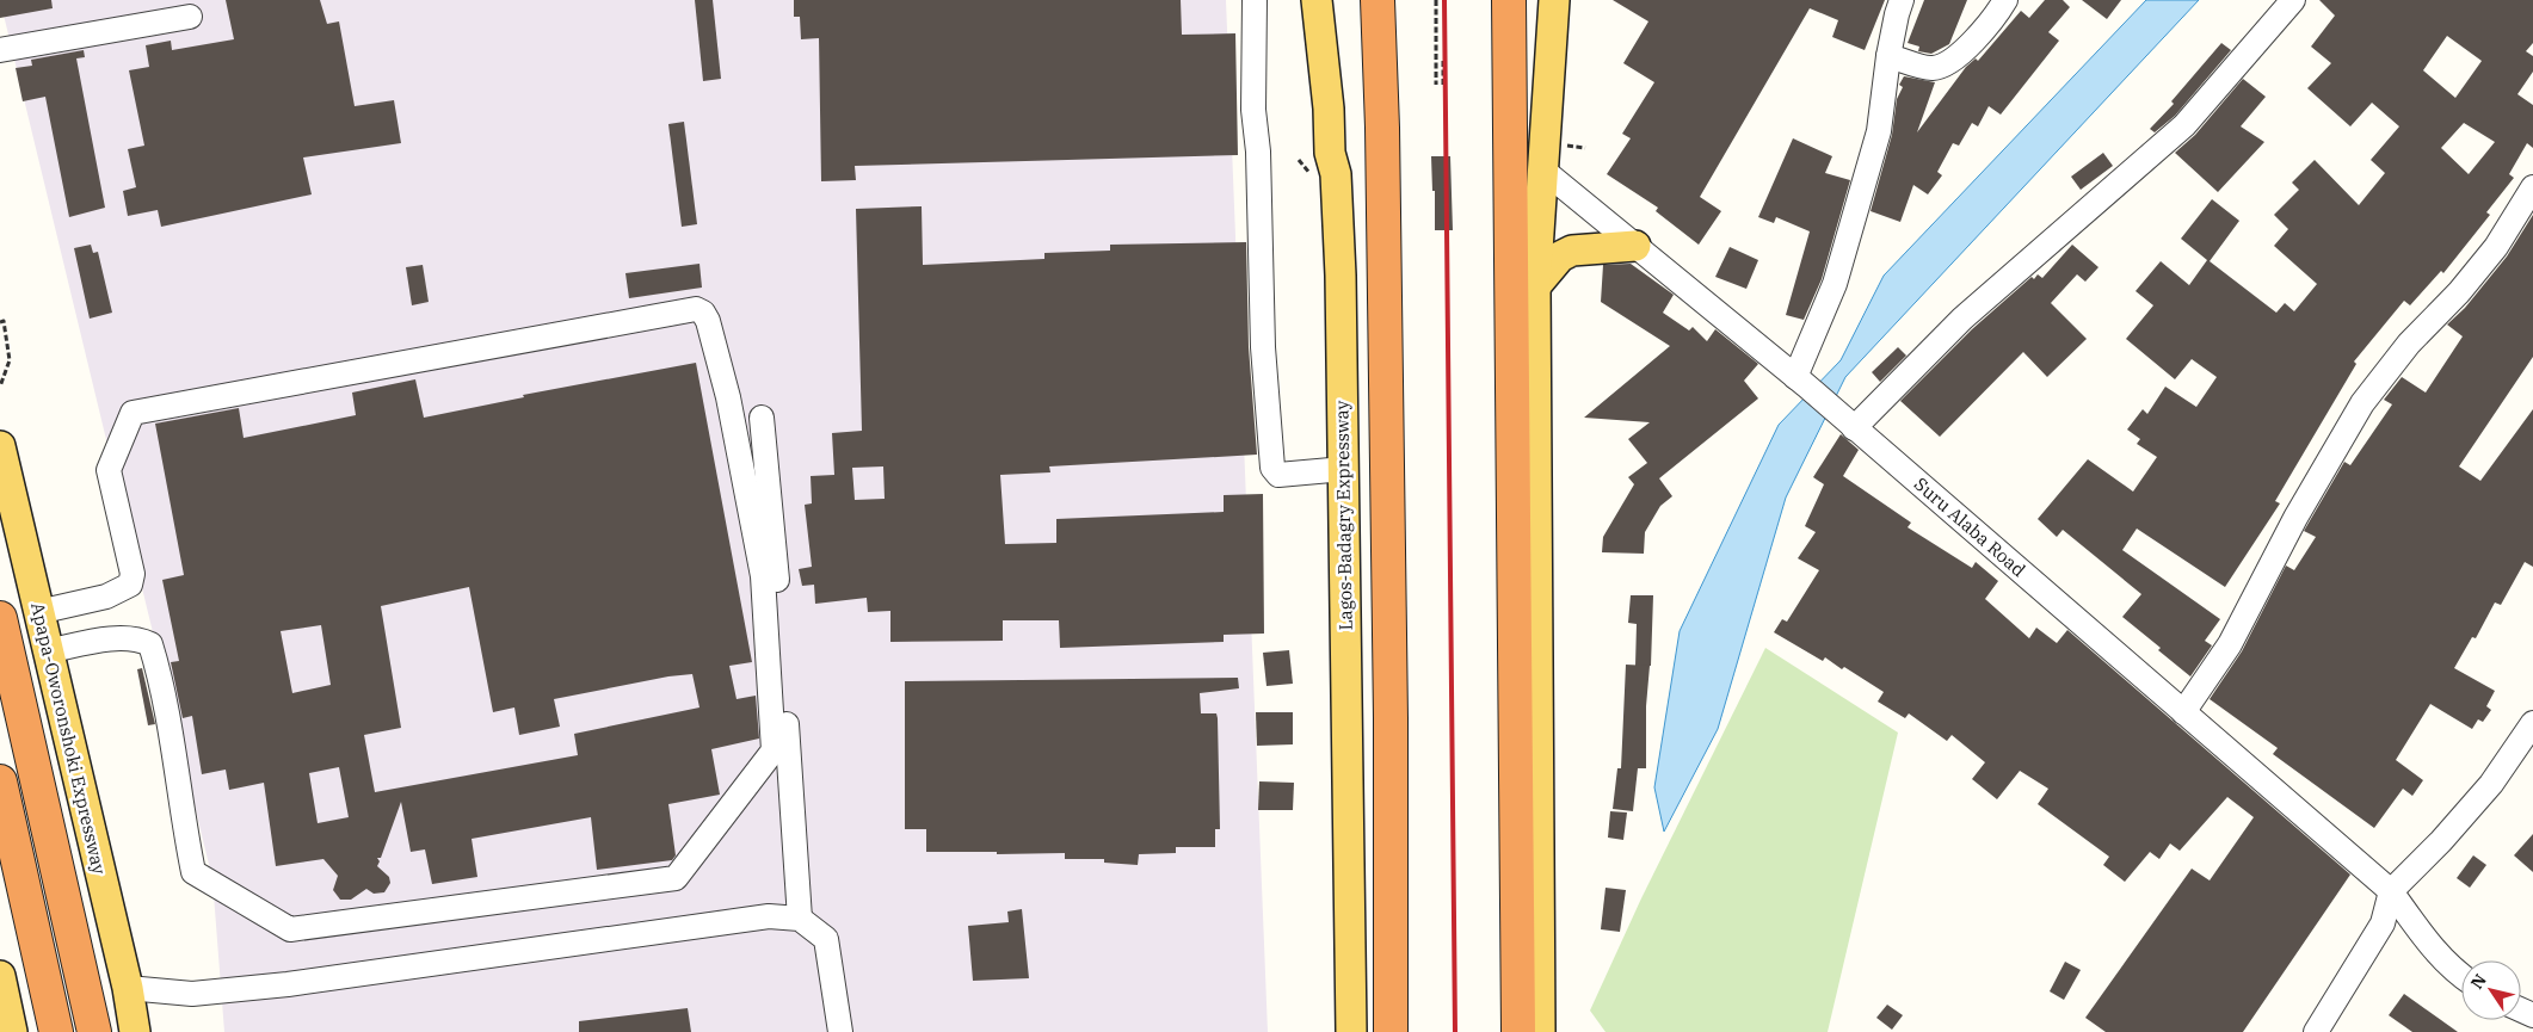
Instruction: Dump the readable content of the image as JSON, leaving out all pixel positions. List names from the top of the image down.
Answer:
{
  "streets": {
    "main road": ["Lagos-Badagry Expressway", "Apapa-Oworonshoki Expressway"],
    "street": ["Suru Alaba Road"]
  },
  "north": "top left"
}
